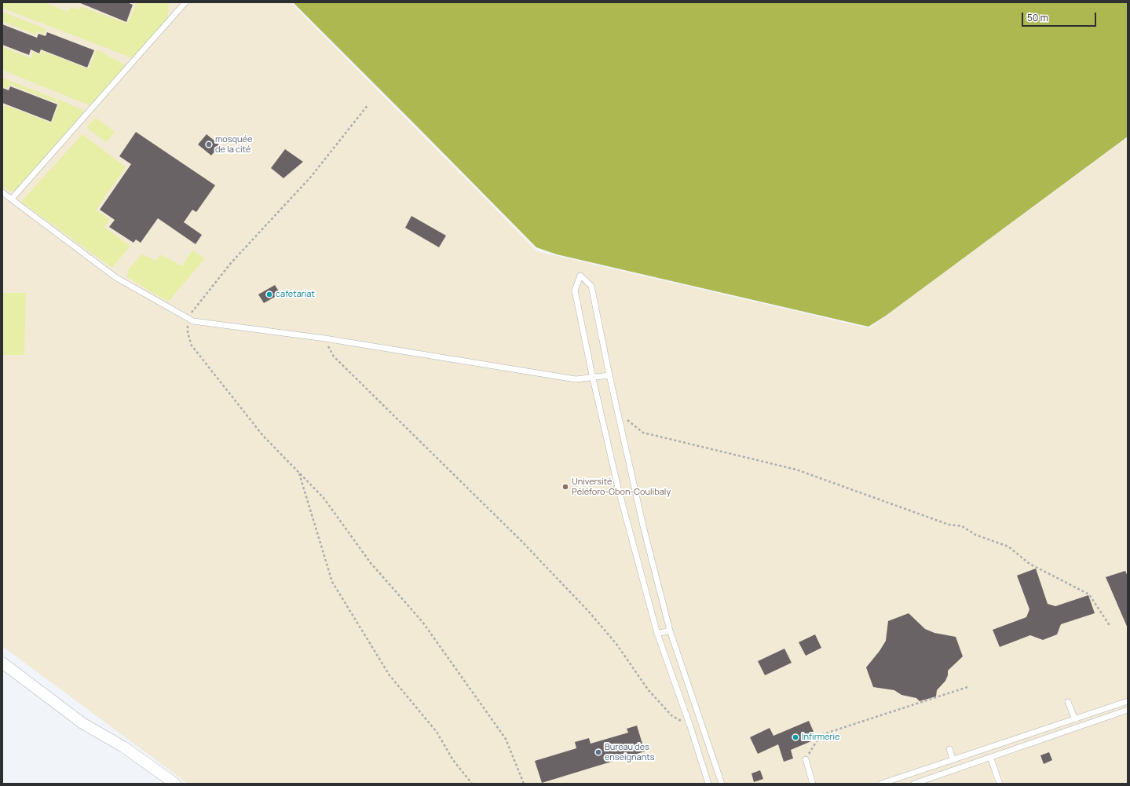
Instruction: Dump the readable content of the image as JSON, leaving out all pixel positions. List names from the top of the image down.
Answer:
{
  "places": [
    "mosquée de la cité",
    "cafetariat",
    "Université Péléforo-Gbon-Coulibaly",
    "Infirmerie",
    "Bureau des enseignants"
  ],
  "scale_bar": "50 m"
}
